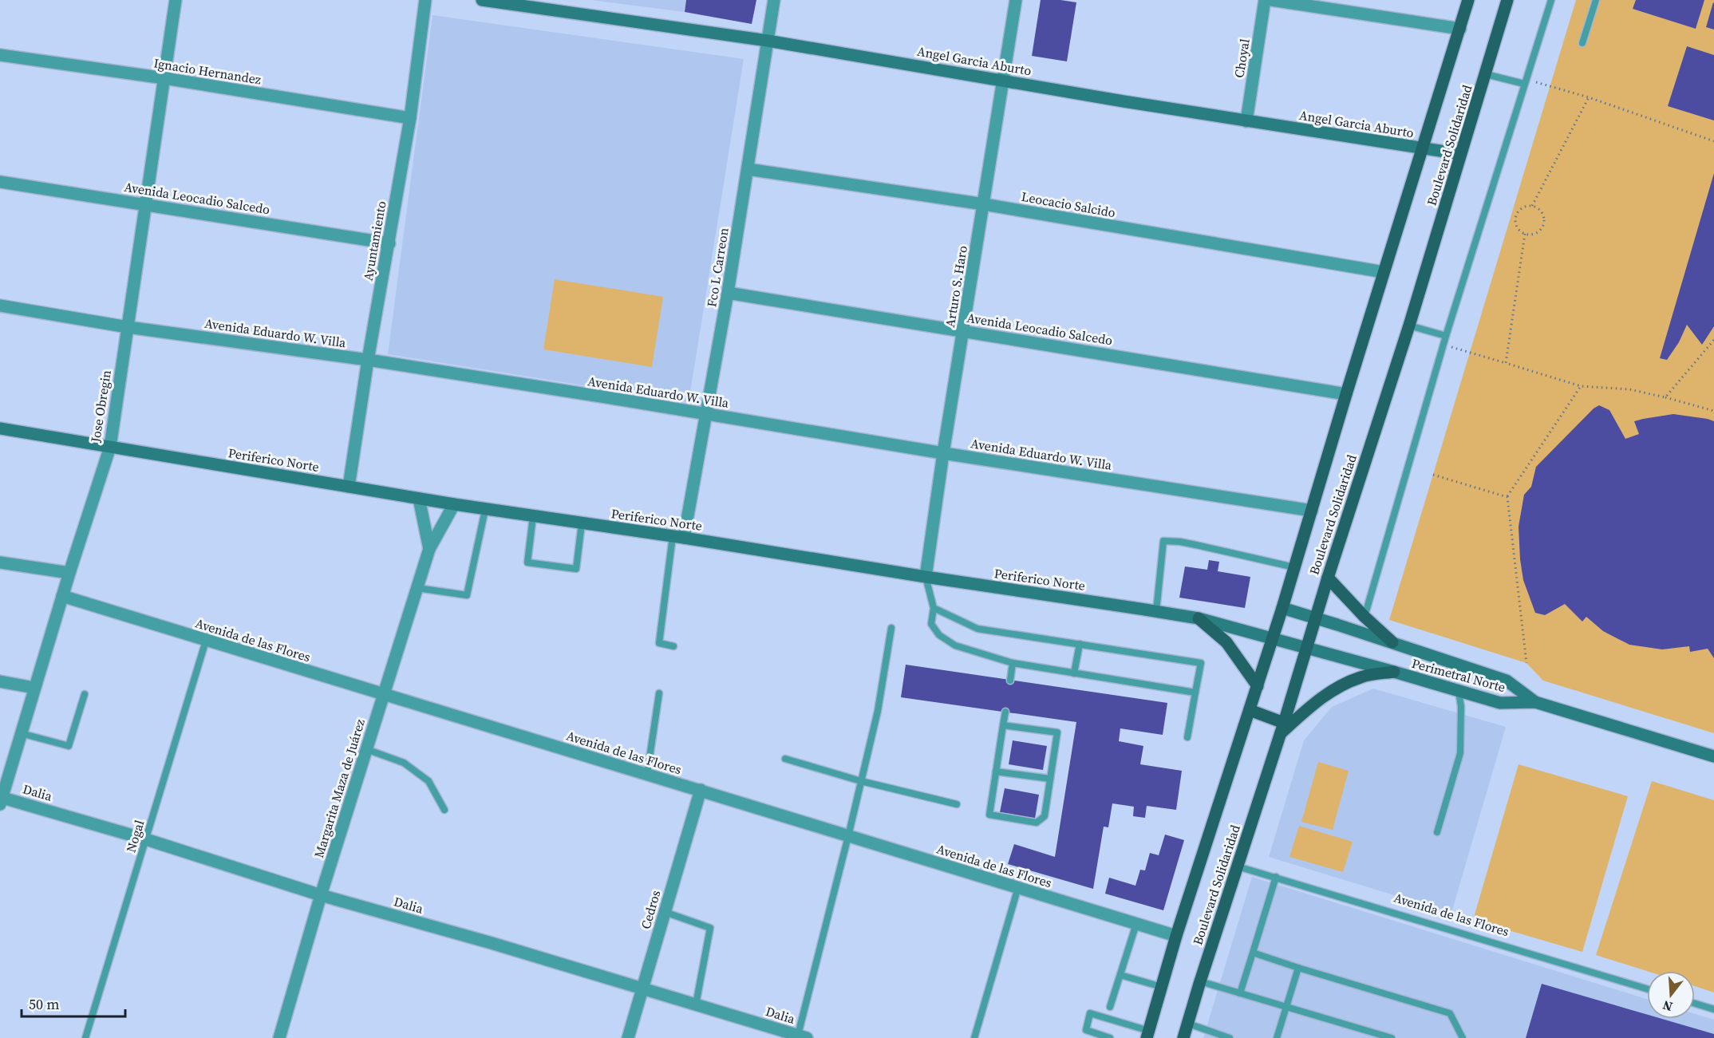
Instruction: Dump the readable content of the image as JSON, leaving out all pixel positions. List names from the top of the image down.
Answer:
{
  "streets": {
    "main road": ["Boulevard Solidaridad"],
    "street": [
      "Choyal",
      "Angel Garcia Aburto",
      "Ignacio Hernandez",
      "Avenida Leocadio Salcedo",
      "Leocacio Salcido",
      "Ayuntamiento",
      "Fco L Carreon",
      "Arturo S. Haro",
      "Avenida Eduardo W. Villa",
      "Jose Obregin",
      "Periferico Norte",
      "Avenida de las Flores",
      "Perimetral Norte",
      "Margarita Maza de Juárez",
      "Dalia",
      "Cedros"
    ],
    "lane": ["Nogal"]
  },
  "crossings": [
    ["Choyal", "Angel Garcia Aburto"],
    ["Angel Garcia Aburto", "Boulevard Solidaridad"],
    ["Angel Garcia Aburto", "Fco L Carreon"],
    ["Angel Garcia Aburto", "Arturo S. Haro"],
    ["Ignacio Hernandez", "Ayuntamiento"],
    ["Ignacio Hernandez", "Jose Obregin"],
    ["Boulevard Solidaridad", "Avenida Leocadio Salcedo"],
    ["Boulevard Solidaridad", "Leocacio Salcido"],
    ["Boulevard Solidaridad", "Avenida Eduardo W. Villa"],
    ["Boulevard Solidaridad", "Periferico Norte"],
    ["Boulevard Solidaridad", "Avenida de las Flores"],
    ["Boulevard Solidaridad", "Perimetral Norte"],
    ["Avenida Leocadio Salcedo", "Ayuntamiento"],
    ["Avenida Leocadio Salcedo", "Fco L Carreon"],
    ["Avenida Leocadio Salcedo", "Arturo S. Haro"],
    ["Avenida Leocadio Salcedo", "Jose Obregin"],
    ["Leocacio Salcido", "Fco L Carreon"],
    ["Leocacio Salcido", "Arturo S. Haro"],
    ["Ayuntamiento", "Avenida Eduardo W. Villa"],
    ["Ayuntamiento", "Periferico Norte"],
    ["Fco L Carreon", "Avenida Eduardo W. Villa"],
    ["Fco L Carreon", "Periferico Norte"],
    ["Arturo S. Haro", "Avenida Eduardo W. Villa"],
    ["Arturo S. Haro", "Periferico Norte"],
    ["Avenida Eduardo W. Villa", "Jose Obregin"],
    ["Jose Obregin", "Periferico Norte"],
    ["Jose Obregin", "Avenida de las Flores"],
    ["Jose Obregin", "Dalia"],
    ["Periferico Norte", "Perimetral Norte"],
    ["Periferico Norte", "Margarita Maza de Juárez"],
    ["Avenida de las Flores", "Margarita Maza de Juárez"],
    ["Avenida de las Flores", "Nogal"],
    ["Avenida de las Flores", "Cedros"],
    ["Margarita Maza de Juárez", "Dalia"],
    ["Dalia", "Nogal"],
    ["Dalia", "Cedros"]
  ],
  "scale_bar": "50 m",
  "north": "bottom"
}
